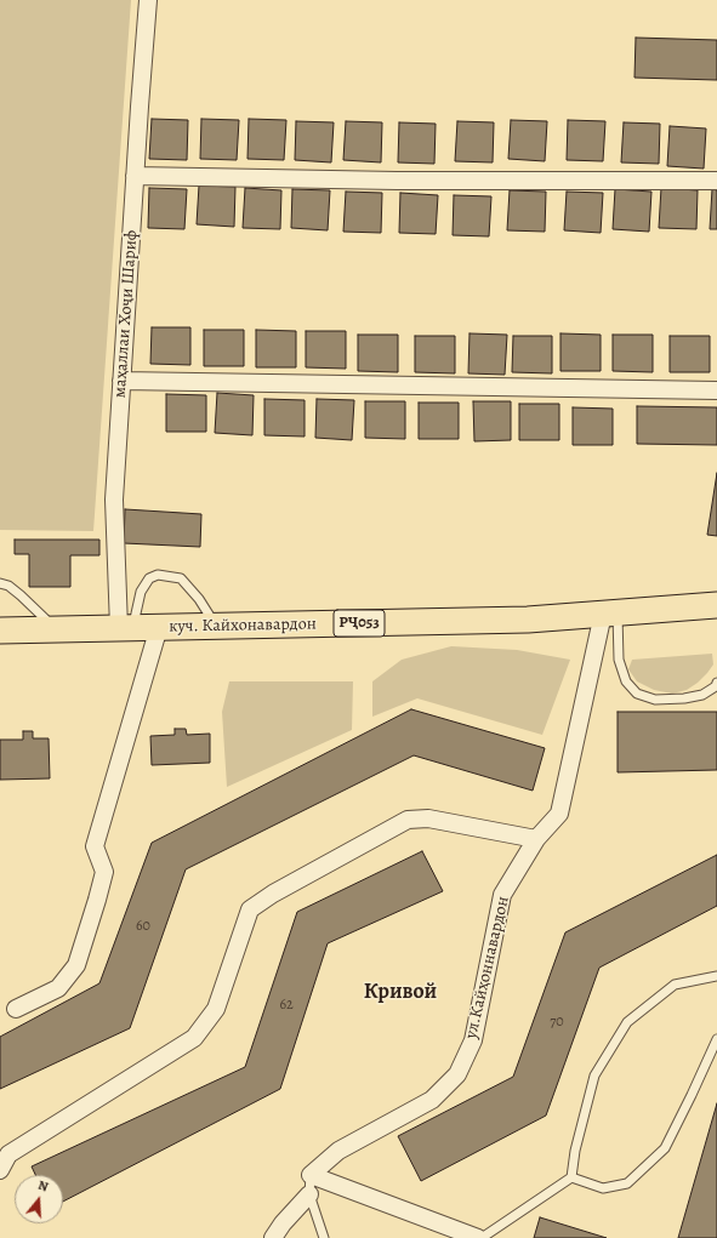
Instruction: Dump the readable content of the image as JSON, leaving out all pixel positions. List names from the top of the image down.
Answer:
{
  "streets": {
    "main road": ["РҶ053", "куч. Кайхонавардон"],
    "street": ["маҳаллаи Хоҷи Шариф", "ул.Кайҳоннавардон"]
  },
  "crossings": [
    ["маҳаллаи Хоҷи Шариф", "куч. Кайхонавардон"],
    ["куч. Кайхонавардон", "ул.Кайҳоннавардон"]
  ],
  "districts": ["Кривой"],
  "house_numbers": ["60", "62", "70"],
  "north": "top"
}
